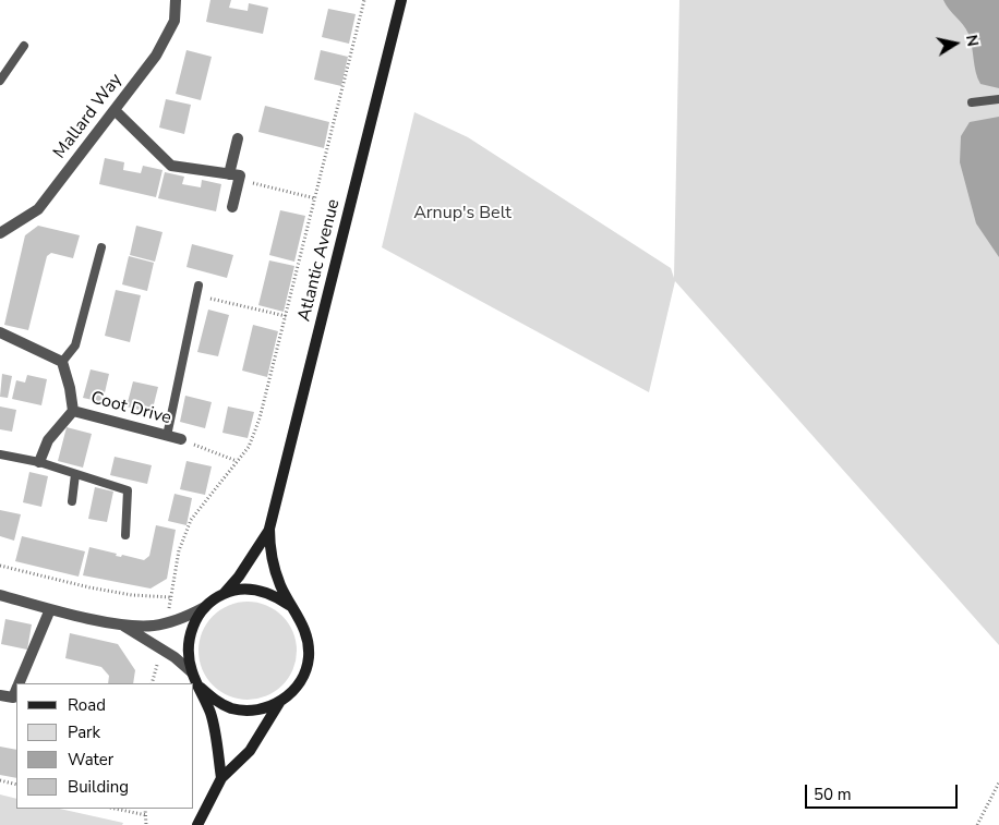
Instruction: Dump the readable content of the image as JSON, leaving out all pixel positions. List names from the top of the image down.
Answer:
{
  "streets": {
    "street": ["Mallard Way", "Atlantic Avenue", "Coot Drive"]
  },
  "parks": ["Arnup's Belt"],
  "legend": [
    "Road",
    "Park",
    "Water",
    "Building"
  ],
  "scale_bar": "50 m",
  "north": "right"
}
